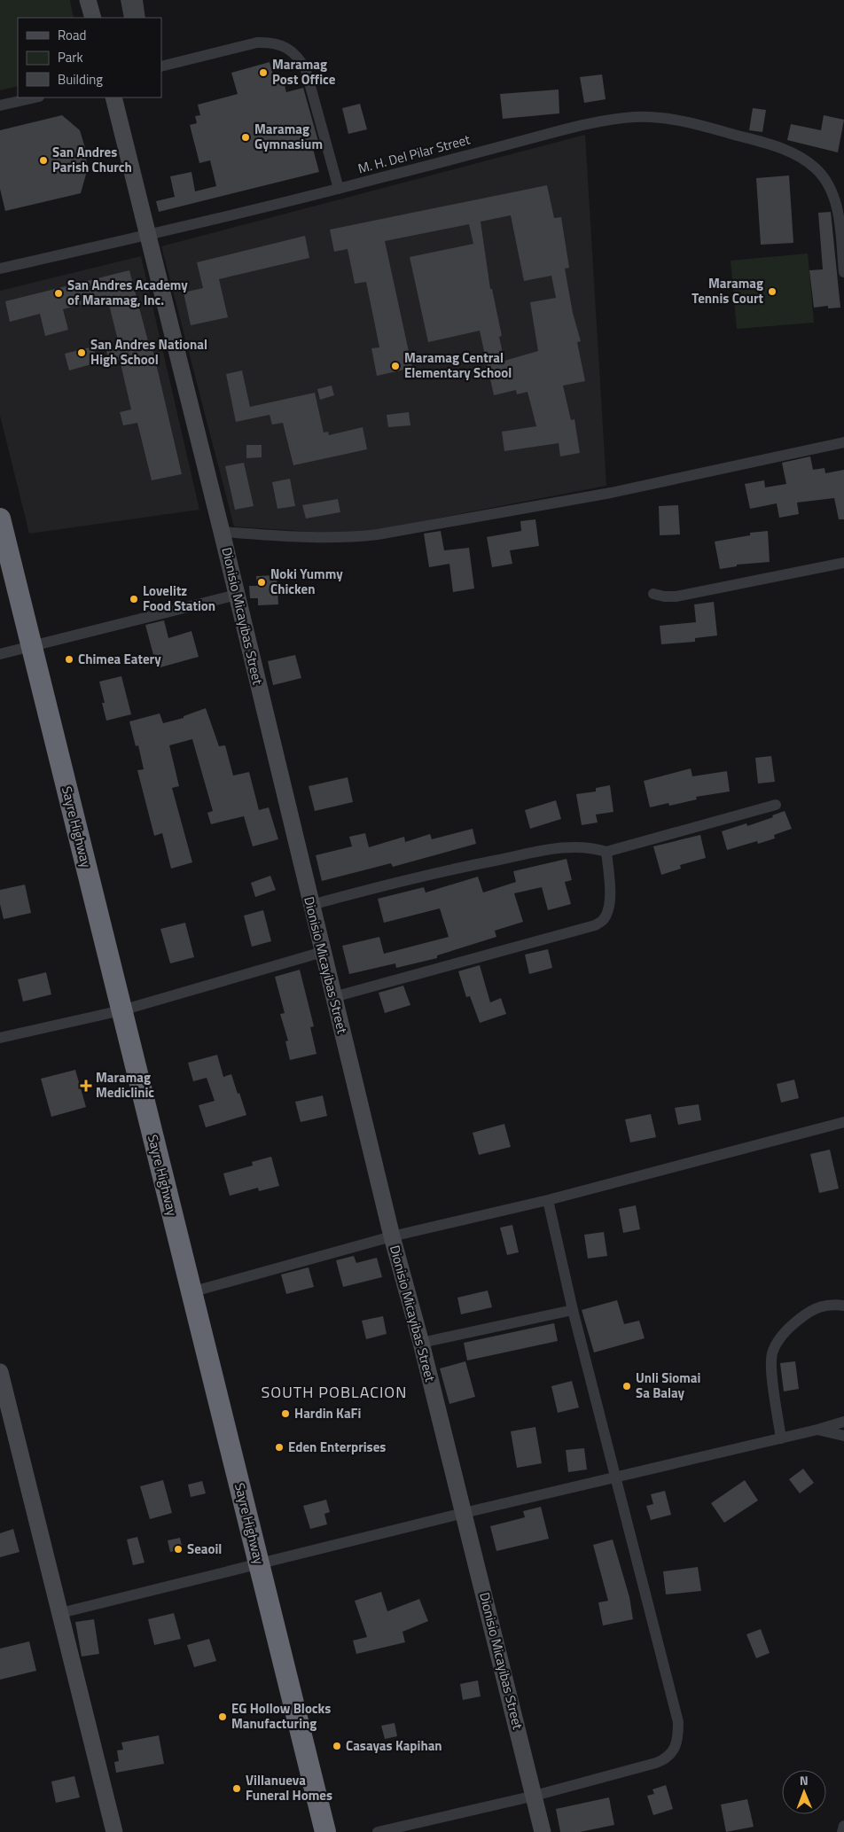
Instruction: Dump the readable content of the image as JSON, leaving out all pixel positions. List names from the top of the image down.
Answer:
{
  "streets": {
    "highway": ["Sayre Highway"],
    "street": ["M. H. Del Pilar Street", "Dionisio Micayibas Street"]
  },
  "crossings": [
    ["M. H. Del Pilar Street", "Dionisio Micayibas Street"]
  ],
  "districts": ["SOUTH POBLACION"],
  "places": {
    "other": [
      "Maramag Post Office",
      "Maramag Gymnasium",
      "San Andres Parish Church",
      "Maramag Tennis Court",
      "San Andres Academy of Maramag, Inc.",
      "San Andres National High School",
      "Maramag Central Elementary School",
      "Noki Yummy Chicken",
      "Lovelitz Food Station",
      "Chimea Eatery",
      "Unli Siomai Sa Balay",
      "Hardin KaFi",
      "Eden Enterprises",
      "Seaoil",
      "EG Hollow Blocks Manufacturing",
      "Casayas Kapihan",
      "Villanueva Funeral Homes"
    ],
    "health": ["Maramag Mediclinic"]
  },
  "legend": ["Road", "Park", "Building"],
  "north": "top"
}
